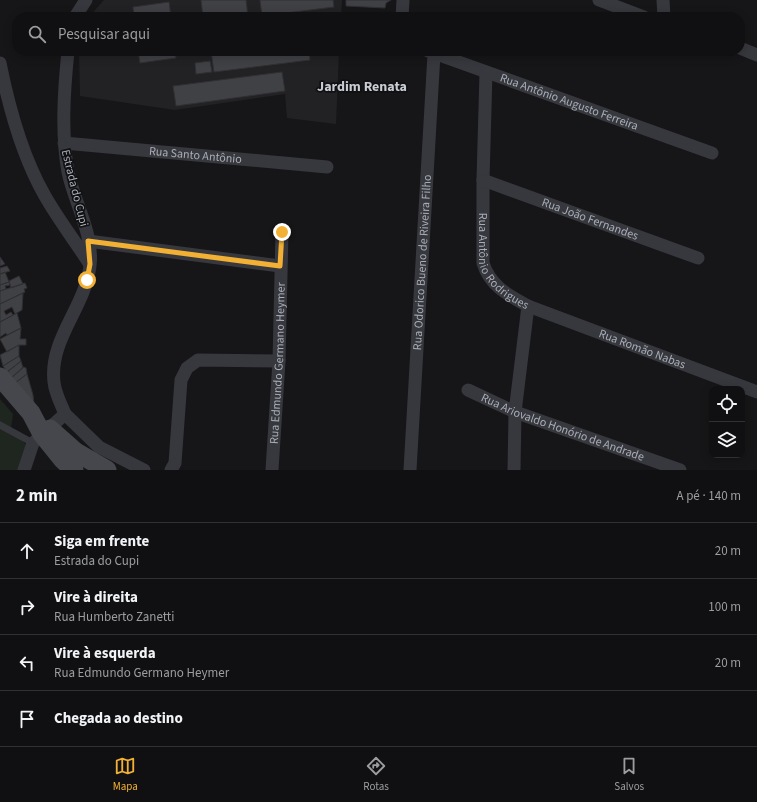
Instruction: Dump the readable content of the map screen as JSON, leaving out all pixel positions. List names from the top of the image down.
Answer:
{
  "streets": {
    "street": [
      "Rua Antônio Augusto Ferreira",
      "Rua Santo Antônio",
      "Estrada do Cupi",
      "Rua João Fernandes",
      "Rua Antônio Rodrigues",
      "Rua Odorico Bueno de Riveira Filho",
      "Rua Romão Nabas",
      "Rua Edmundo Germano Heymer",
      "Rua Ariovaldo Honório de Andrade"
    ]
  },
  "crossings": [
    ["Rua Antônio Augusto Ferreira", "Rua Antônio Rodrigues"],
    ["Rua Santo Antônio", "Estrada do Cupi"],
    ["Rua João Fernandes", "Rua Antônio Rodrigues"],
    ["Rua Antônio Rodrigues", "Rua Romão Nabas"],
    ["Rua Antônio Rodrigues", "Rua Ariovaldo Honório de Andrade"]
  ],
  "districts": ["Jardim Renata"],
  "page": {
    "search": "Pesquisar aqui",
    "heading": ["2 min", "A pé · 140 m"],
    "list": [
      ["Siga em frente", "Estrada do Cupi", "20 m"],
      ["Vire à direita", "Rua Humberto Zanetti", "100 m"],
      ["Vire à esquerda", "Rua Edmundo Germano Heymer", "20 m"],
      "Chegada ao destino"
    ],
    "nav": ["Mapa", "Rotas", "Salvos"]
  }
}
